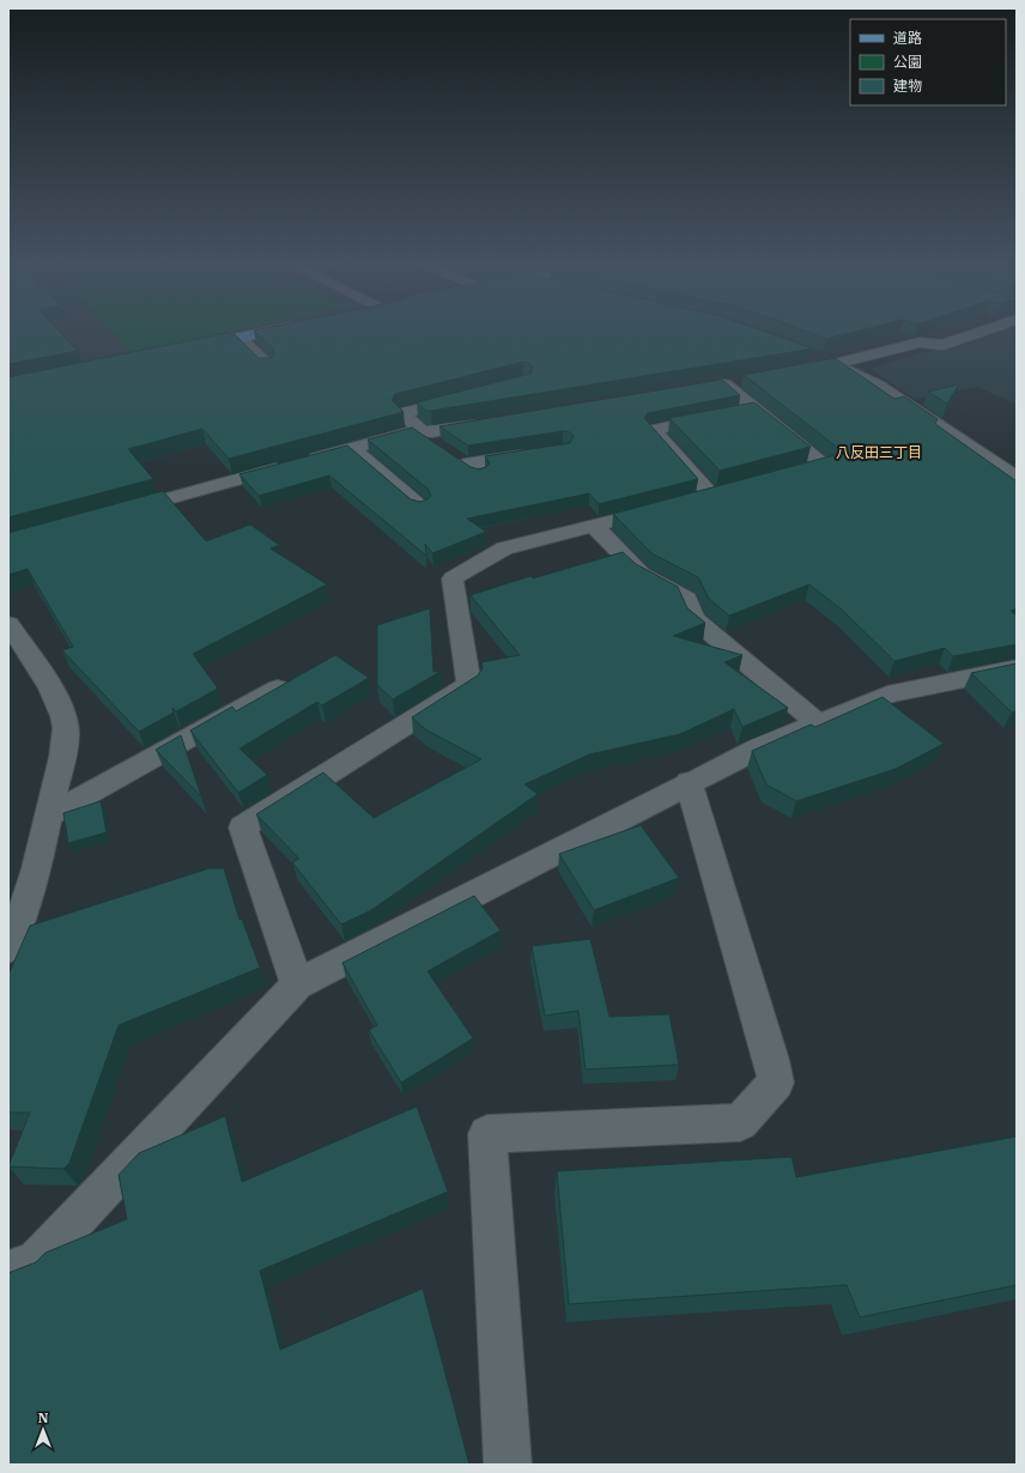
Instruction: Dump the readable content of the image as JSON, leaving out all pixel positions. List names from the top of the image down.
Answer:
{
  "districts": ["八反田三丁目"],
  "legend": ["道路", "公園", "建物"],
  "north": "top"
}
